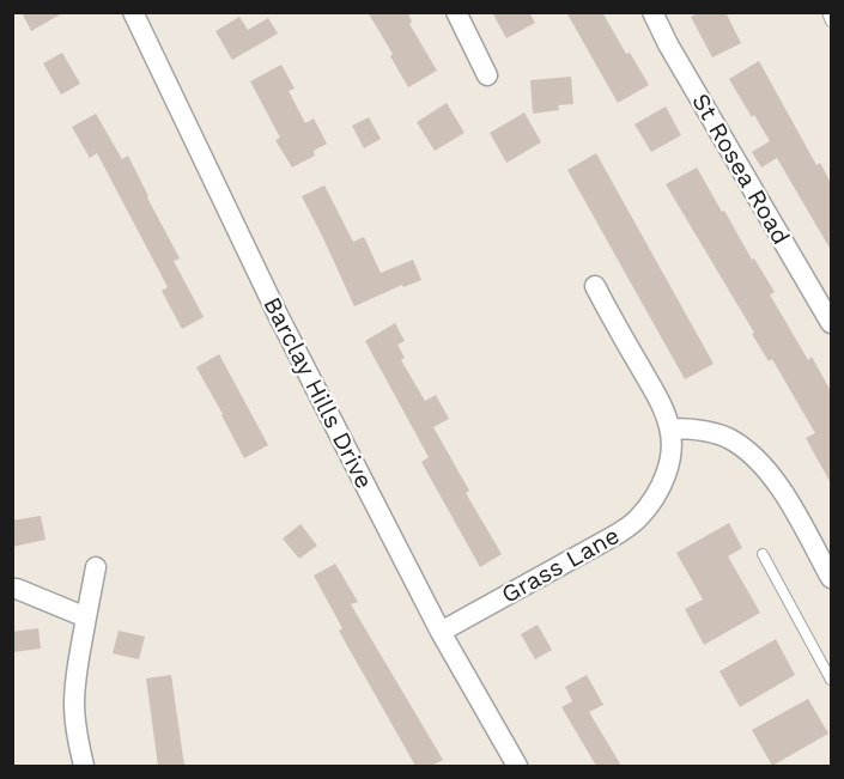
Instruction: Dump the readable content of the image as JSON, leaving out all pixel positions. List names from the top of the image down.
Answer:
{
  "streets": {
    "street": ["St Rosea Road", "Barclay Hills Drive", "Grass Lane"]
  },
  "crossings": [
    ["Barclay Hills Drive", "Grass Lane"]
  ]
}
